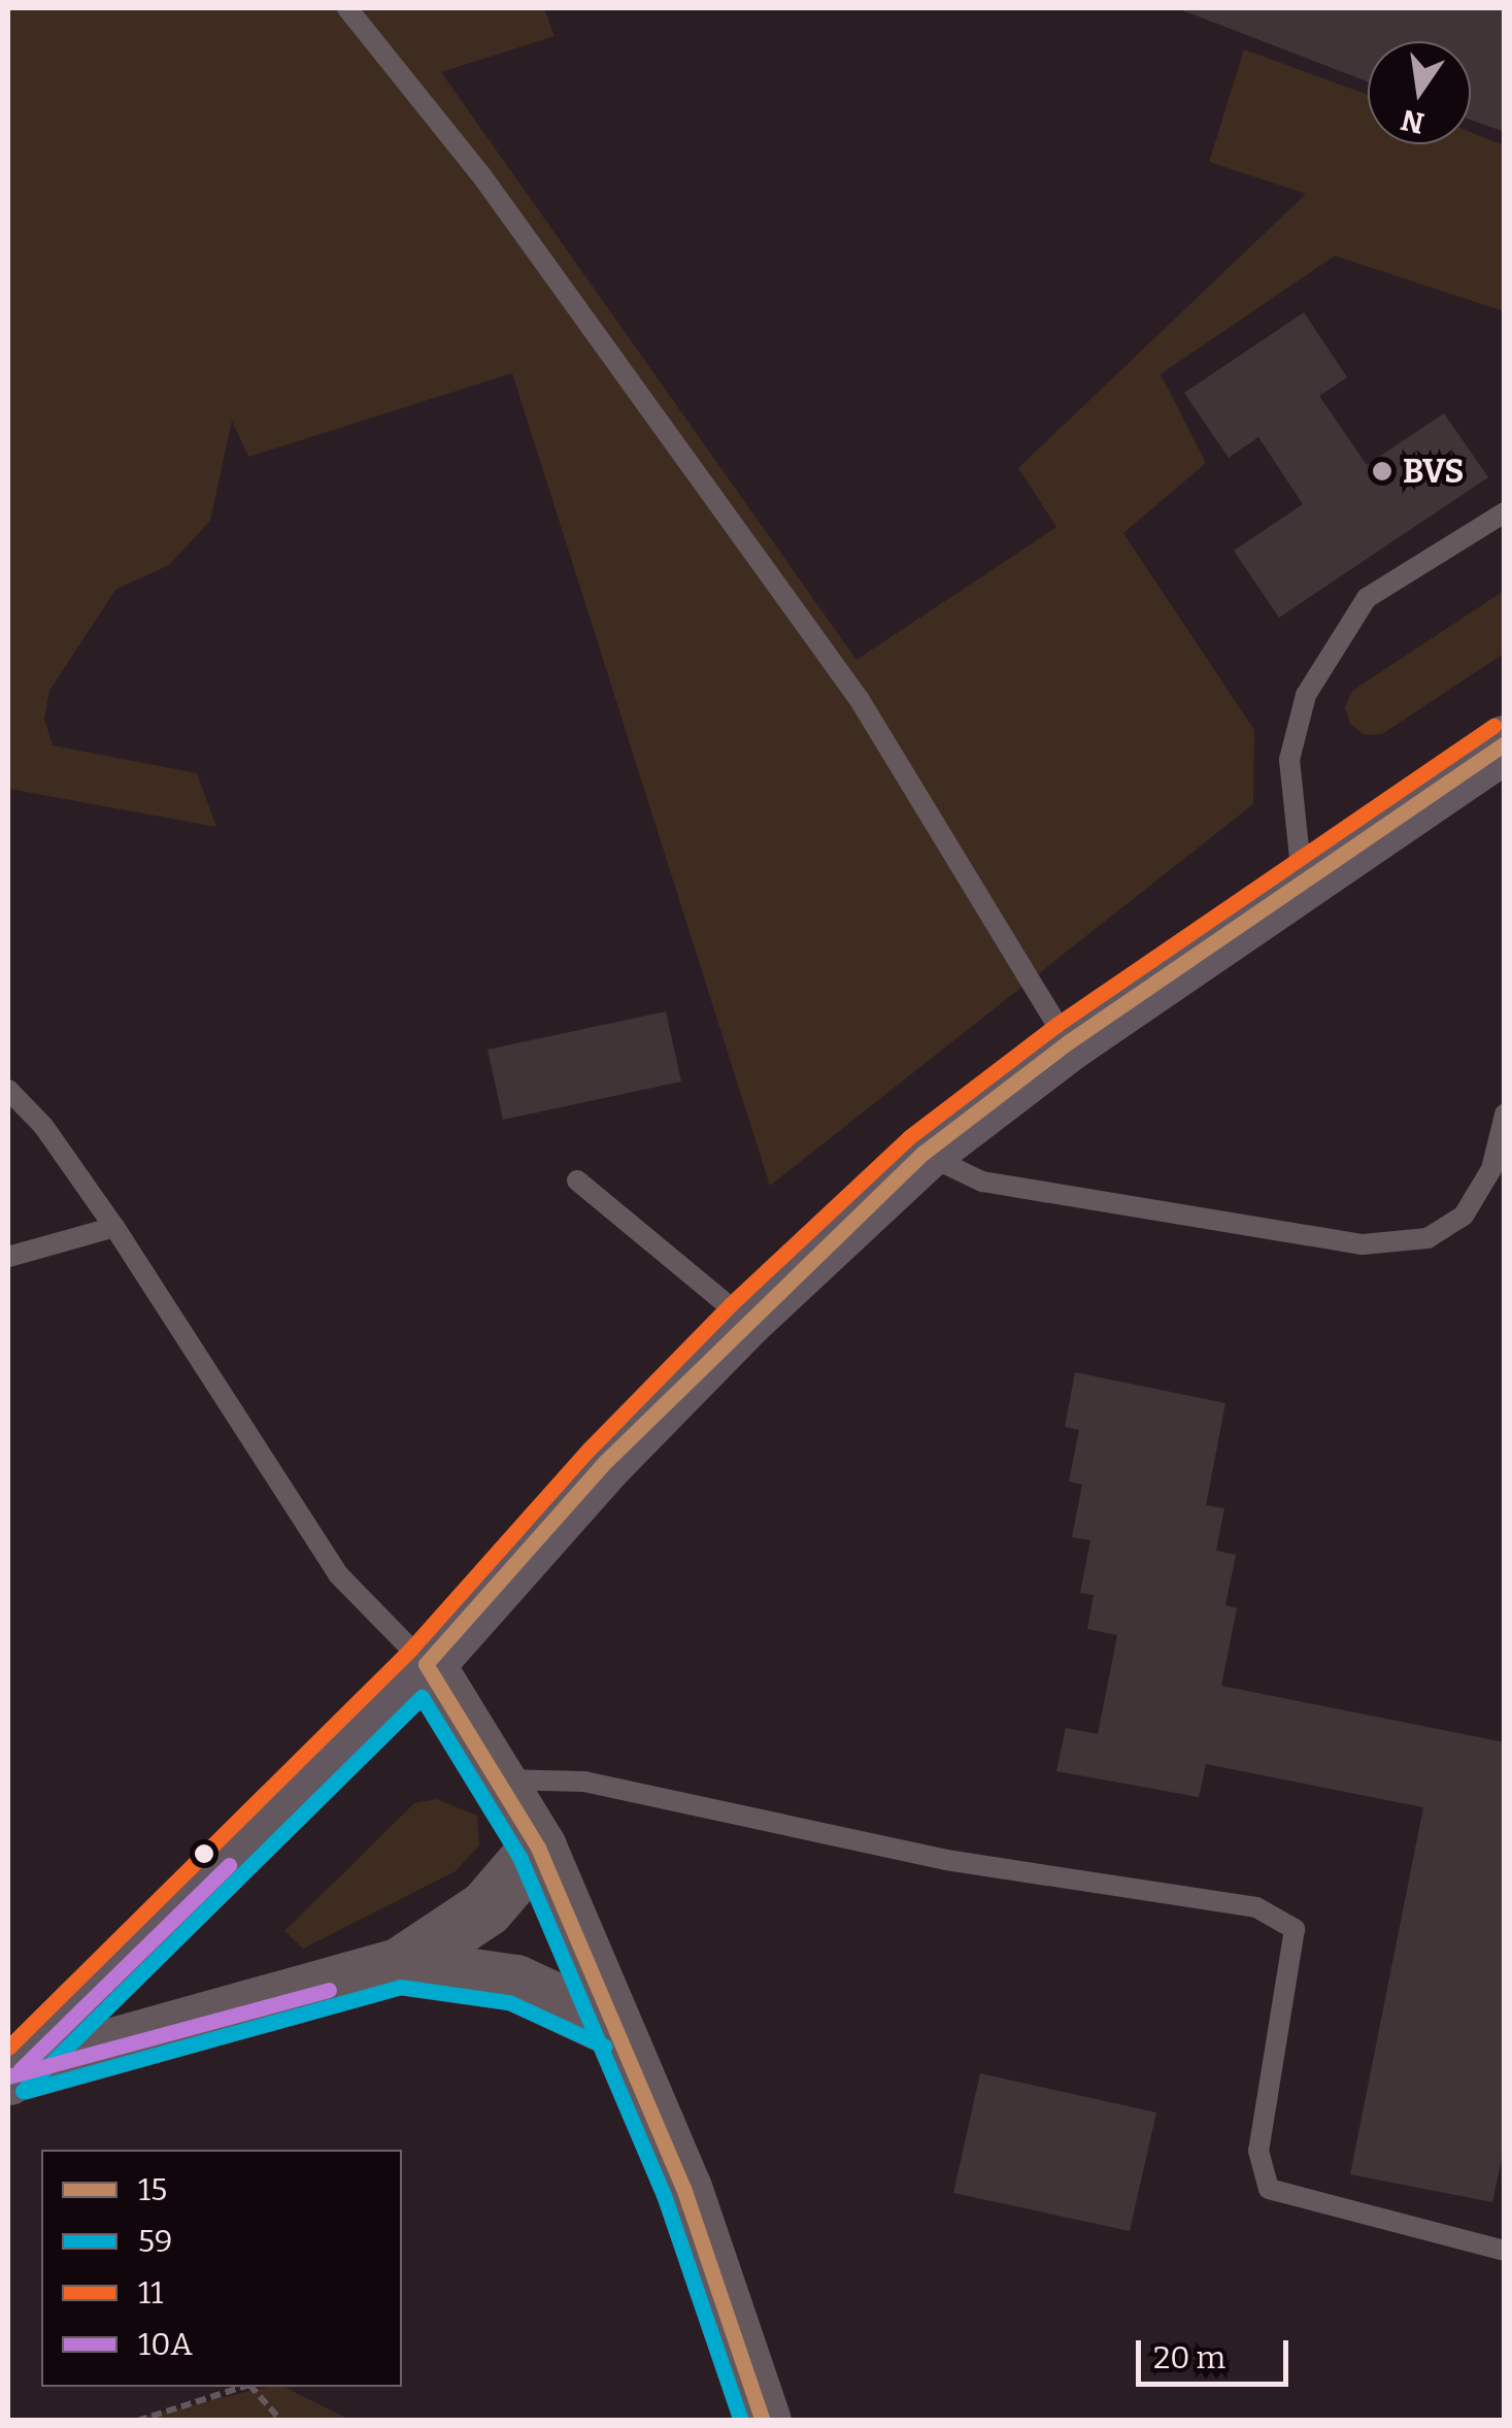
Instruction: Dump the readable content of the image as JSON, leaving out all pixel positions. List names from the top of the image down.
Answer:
{
  "places": ["BVS"],
  "lines": [
    "transit line 11",
    "transit line 15",
    "transit line 59",
    "transit line 10А"
  ],
  "legend": [
    "15",
    "59",
    "11",
    "10А"
  ],
  "scale_bar": "20 m",
  "north": "bottom"
}
